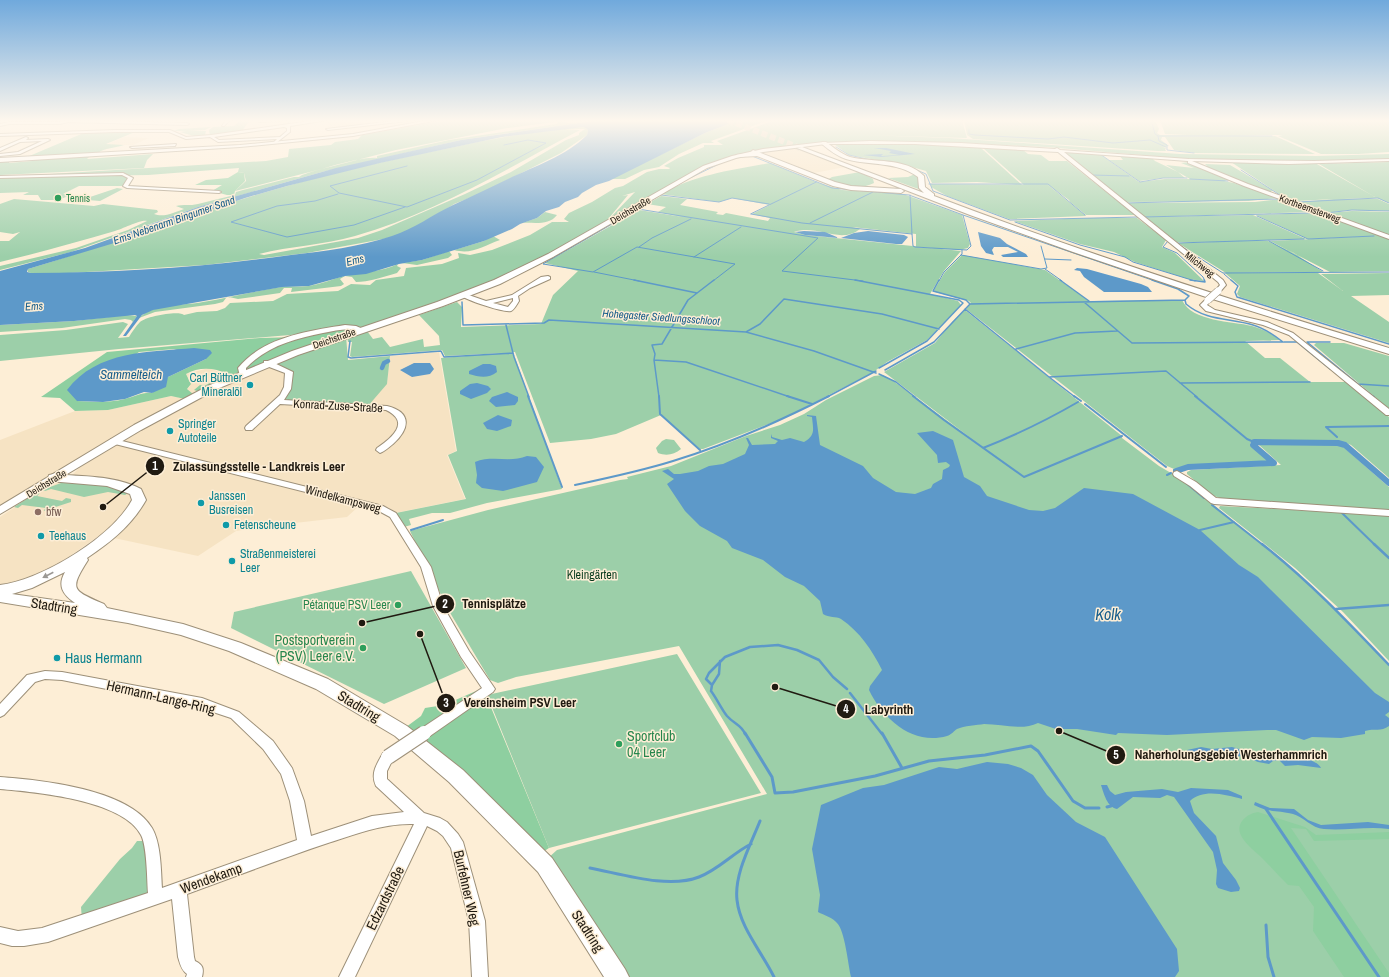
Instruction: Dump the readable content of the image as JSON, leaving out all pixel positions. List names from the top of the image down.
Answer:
{
  "streets": {
    "highway": ["Stadtring"],
    "main road": ["Deichstraße"],
    "street": [
      "Kortheemsterweg",
      "Milchweg",
      "Konrad-Zuse-Straße",
      "Windelkampsweg",
      "Hermann-Lange-Ring",
      "Wendekamp",
      "Burfehner Weg",
      "Edzardstraße"
    ]
  },
  "crossings": [
    ["Deichstraße", "Konrad-Zuse-Straße"],
    ["Deichstraße", "Windelkampsweg"],
    ["Windelkampsweg", "Wendekamp"],
    ["Windelkampsweg", "Burfehner Weg"],
    ["Windelkampsweg", "Edzardstraße"],
    ["Hermann-Lange-Ring", "Wendekamp"],
    ["Wendekamp", "Burfehner Weg"],
    ["Wendekamp", "Edzardstraße"],
    ["Burfehner Weg", "Edzardstraße"]
  ],
  "water": [
    "Ems Nebenarm Bingumer Sand",
    "Ems",
    "Hohegaster Siedlungsschloot",
    "Sammelteich",
    "Kolk"
  ],
  "parks": ["Kleingärten"],
  "places": [
    "Tennis",
    "Carl Büttner Mineralöl",
    "Springer Autoteile",
    "Janssen Busreisen",
    "Zulassungsstelle - Landkreis Leer",
    "bfw",
    "Fetenscheune",
    "Teehaus",
    "Straßenmeisterei Leer",
    "Pétanque PSV Leer",
    "Tennisplätze",
    "Vereinsheim PSV Leer",
    "Postsportverein (PSV) Leer e.V.",
    "Haus Hermann",
    "Labyrinth",
    "Naherholungsgebiet Westerhammrich",
    "Sportclub 04 Leer"
  ]
}
